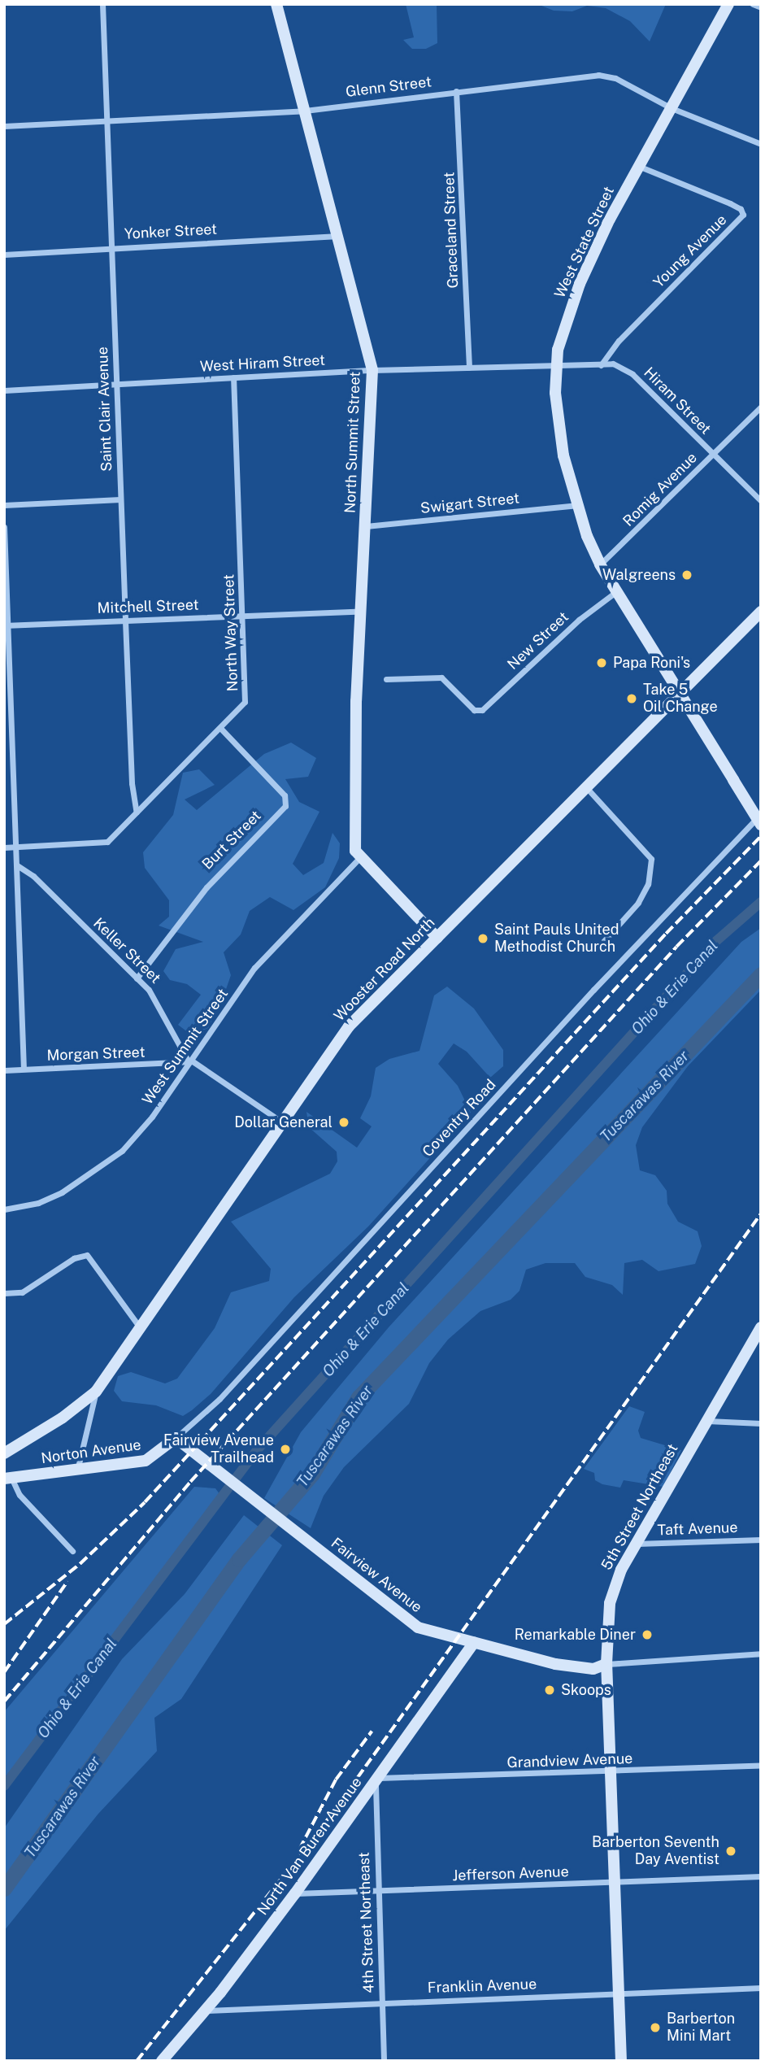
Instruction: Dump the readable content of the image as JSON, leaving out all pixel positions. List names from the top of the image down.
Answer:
{
  "streets": {
    "street": [
      "Glenn Street",
      "Graceland Street",
      "Yonker Street",
      "West State Street",
      "Young Avenue",
      "West Hiram Street",
      "Hiram Street",
      "Saint Clair Avenue",
      "North Summit Street",
      "Romig Avenue",
      "Swigart Street",
      "Mitchell Street",
      "North Way Street",
      "New Street",
      "Burt Street",
      "Keller Street",
      "Wooster Road North",
      "West Summit Street",
      "Morgan Street",
      "Coventry Road",
      "Norton Avenue",
      "5th Street Northeast",
      "Taft Avenue",
      "Fairview Avenue",
      "Grandview Avenue",
      "North Van Buren Avenue",
      "Jefferson Avenue",
      "4th Street Northeast",
      "Franklin Avenue"
    ]
  },
  "crossings": [
    ["Glenn Street", "Graceland Street"],
    ["Glenn Street", "West State Street"],
    ["Glenn Street", "Saint Clair Avenue"],
    ["Glenn Street", "North Summit Street"],
    ["Graceland Street", "West Hiram Street"],
    ["Yonker Street", "Saint Clair Avenue"],
    ["Yonker Street", "North Summit Street"],
    ["West State Street", "Young Avenue"],
    ["West State Street", "West Hiram Street"],
    ["West State Street", "Hiram Street"],
    ["West State Street", "Romig Avenue"],
    ["West State Street", "Swigart Street"],
    ["West State Street", "New Street"],
    ["West State Street", "Wooster Road North"],
    ["Young Avenue", "Hiram Street"],
    ["West Hiram Street", "Hiram Street"],
    ["West Hiram Street", "Saint Clair Avenue"],
    ["West Hiram Street", "North Summit Street"],
    ["West Hiram Street", "North Way Street"],
    ["Hiram Street", "Romig Avenue"],
    ["Saint Clair Avenue", "Mitchell Street"],
    ["Saint Clair Avenue", "North Way Street"],
    ["North Summit Street", "Swigart Street"],
    ["North Summit Street", "Mitchell Street"],
    ["North Summit Street", "West Summit Street"],
    ["Mitchell Street", "North Way Street"],
    ["North Way Street", "Burt Street"],
    ["Burt Street", "Keller Street"],
    ["Keller Street", "West Summit Street"],
    ["Keller Street", "Morgan Street"],
    ["West Summit Street", "Morgan Street"],
    ["Coventry Road", "Norton Avenue"],
    ["Coventry Road", "Fairview Avenue"],
    ["Norton Avenue", "Fairview Avenue"],
    ["5th Street Northeast", "Taft Avenue"],
    ["5th Street Northeast", "Fairview Avenue"],
    ["5th Street Northeast", "Grandview Avenue"],
    ["5th Street Northeast", "Jefferson Avenue"],
    ["5th Street Northeast", "Franklin Avenue"],
    ["Fairview Avenue", "North Van Buren Avenue"],
    ["Grandview Avenue", "North Van Buren Avenue"],
    ["Grandview Avenue", "4th Street Northeast"],
    ["North Van Buren Avenue", "Jefferson Avenue"],
    ["North Van Buren Avenue", "4th Street Northeast"],
    ["North Van Buren Avenue", "Franklin Avenue"],
    ["Jefferson Avenue", "4th Street Northeast"],
    ["4th Street Northeast", "Franklin Avenue"]
  ],
  "water": ["Ohio & Erie Canal", "Tuscarawas River"],
  "places": [
    "Walgreens",
    "Papa Roni's",
    "Take 5 Oil Change",
    "Saint Pauls United Methodist Church",
    "Dollar General",
    "Fairview Avenue Trailhead",
    "Remarkable Diner",
    "Skoops",
    "Barberton Seventh Day Aventist",
    "Barberton Mini Mart"
  ]
}
